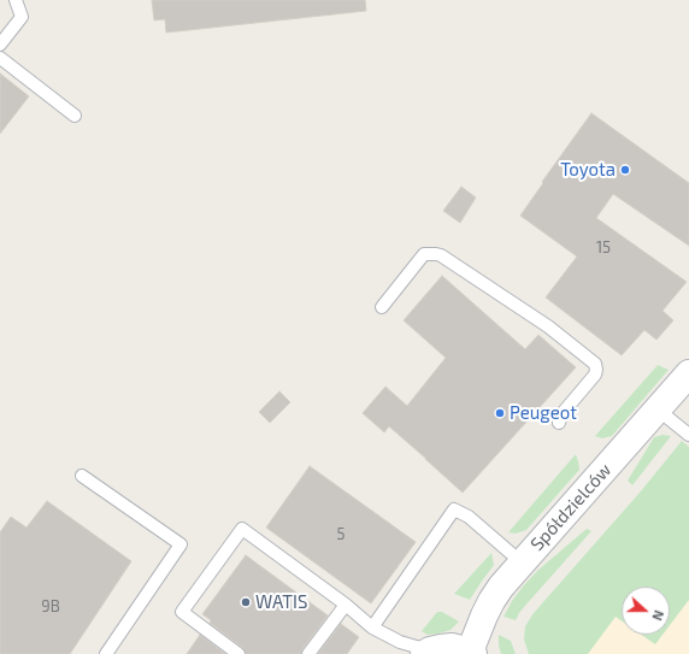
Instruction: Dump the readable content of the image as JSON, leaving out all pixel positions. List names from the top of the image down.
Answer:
{
  "streets": {
    "street": ["Spółdzielców"]
  },
  "places": ["Toyota", "Peugeot", "WATIS"],
  "house_numbers": ["15", "5", "9B"],
  "north": "right"
}
